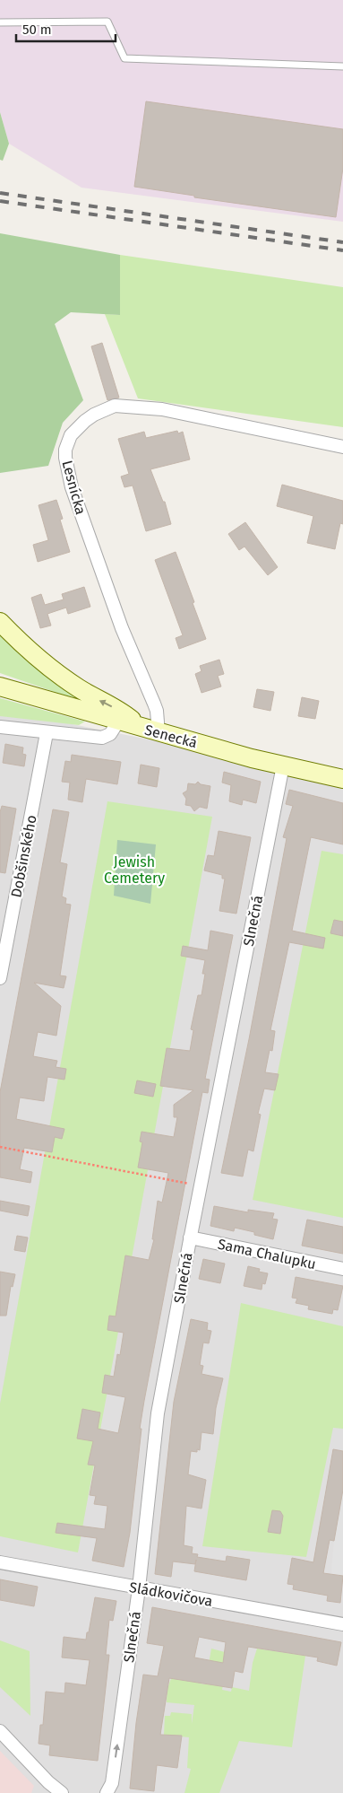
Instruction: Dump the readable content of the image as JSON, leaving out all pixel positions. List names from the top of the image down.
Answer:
{
  "streets": {
    "main road": ["Senecká"],
    "street": [
      "Lesnícka",
      "Dobšinského",
      "Slnečná",
      "Sama Chalupku",
      "Sládkovičova"
    ]
  },
  "crossings": [
    ["Lesnícka", "Senecká"],
    ["Senecká", "Slnečná"],
    ["Slnečná", "Sama Chalupku"],
    ["Slnečná", "Sládkovičova"]
  ],
  "parks": ["Jewish Cemetery"],
  "scale_bar": "50 m"
}
